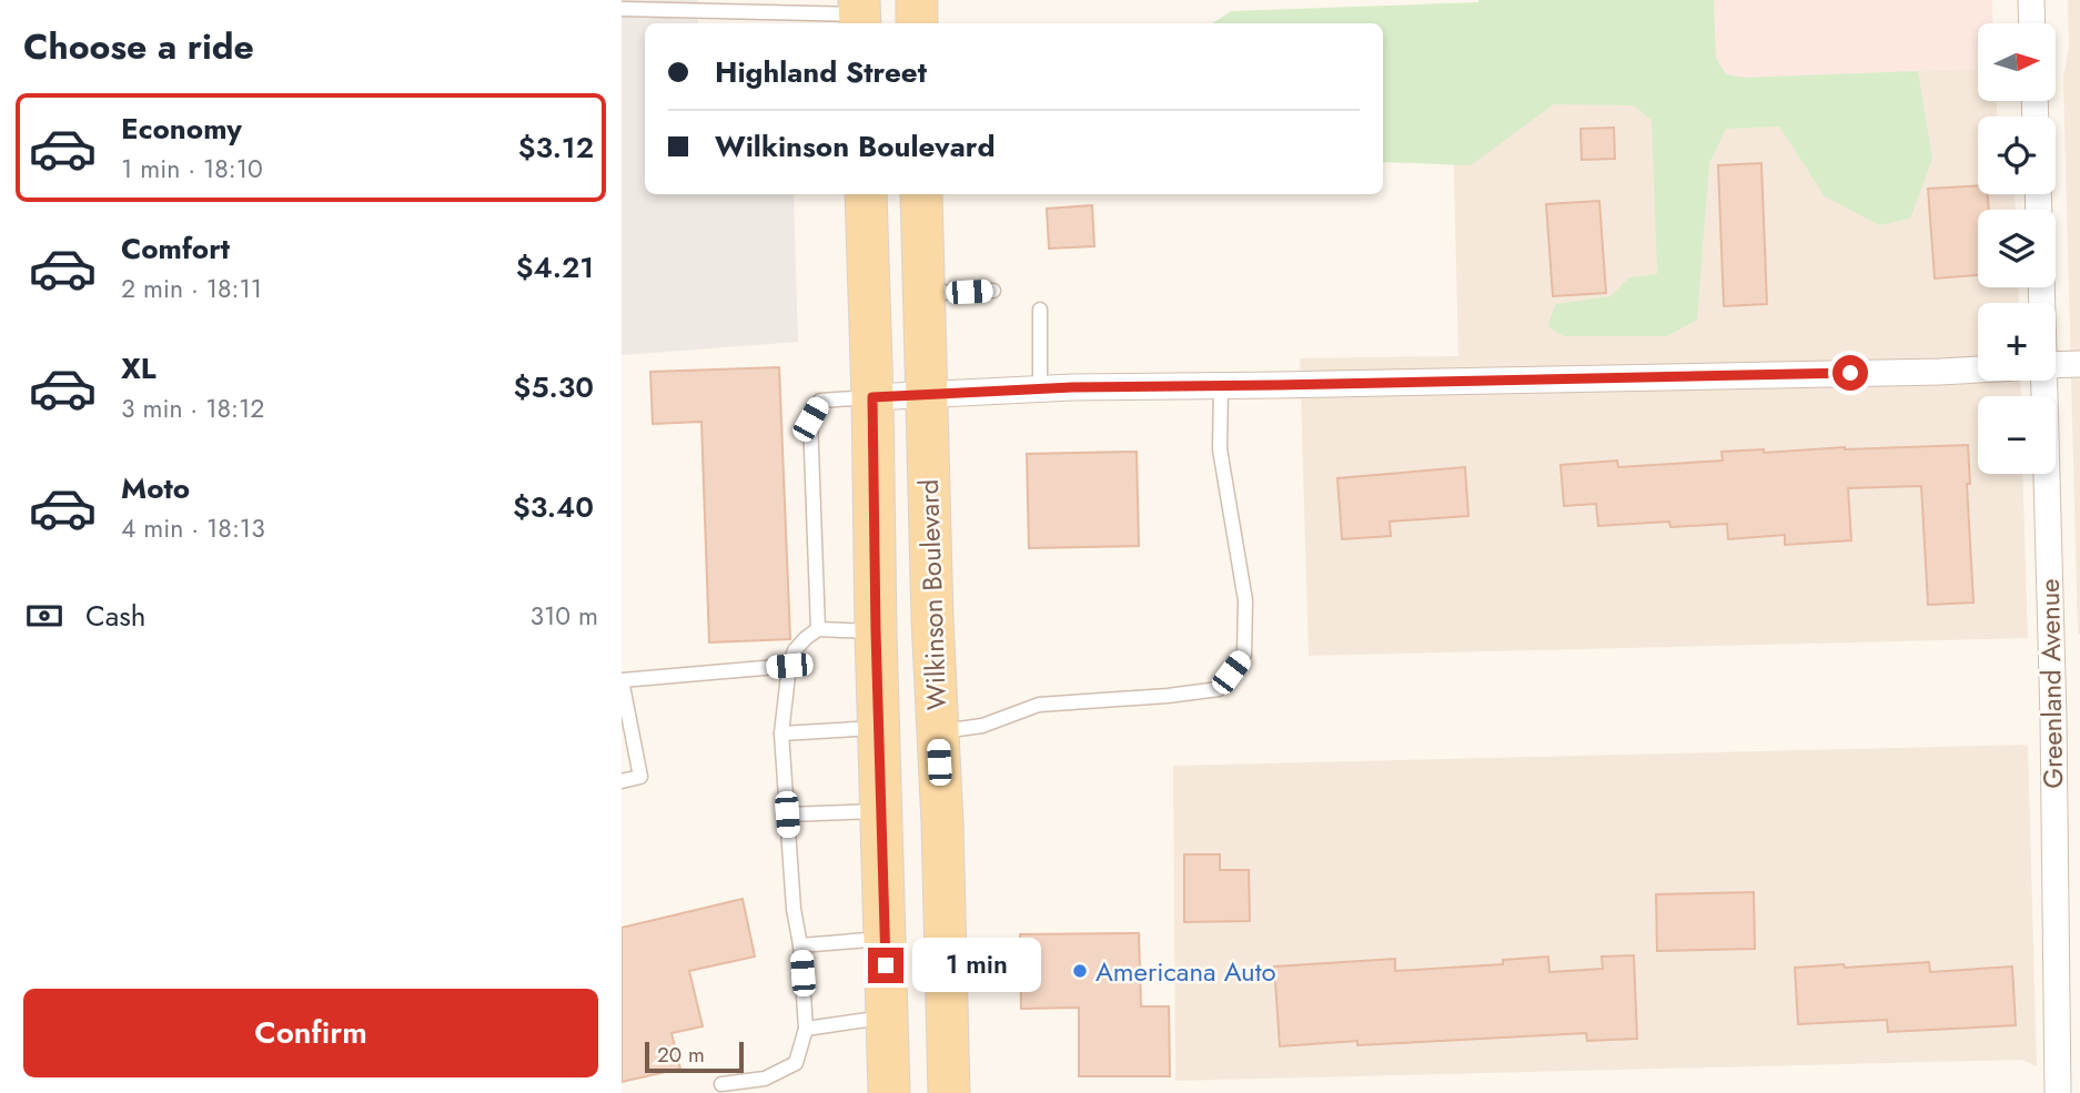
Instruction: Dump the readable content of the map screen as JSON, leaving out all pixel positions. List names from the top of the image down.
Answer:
{
  "streets": {
    "main road": ["Wilkinson Boulevard"],
    "street": ["Greenland Avenue"]
  },
  "places": ["Americana Auto"],
  "scale_bar": "20 m",
  "north": "right",
  "page": {
    "heading": "Choose a ride",
    "map_buttons": ["+", "−"],
    "banner": ["Highland Street", "Wilkinson Boulevard"],
    "list": [
      {
        "name": "Economy",
        "note": "1 min · 18:10",
        "value": "$3.12"
      },
      {
        "name": "Comfort",
        "note": "2 min · 18:11",
        "value": "$4.21"
      },
      {
        "name": "XL",
        "note": "3 min · 18:12",
        "value": "$5.30"
      },
      {
        "name": "Moto",
        "note": "4 min · 18:13",
        "value": "$3.40"
      }
    ],
    "pay": ["Cash", "310 m"],
    "bubble": "1 min",
    "buttons": "Confirm",
    "scale": "20 m"
  }
}
